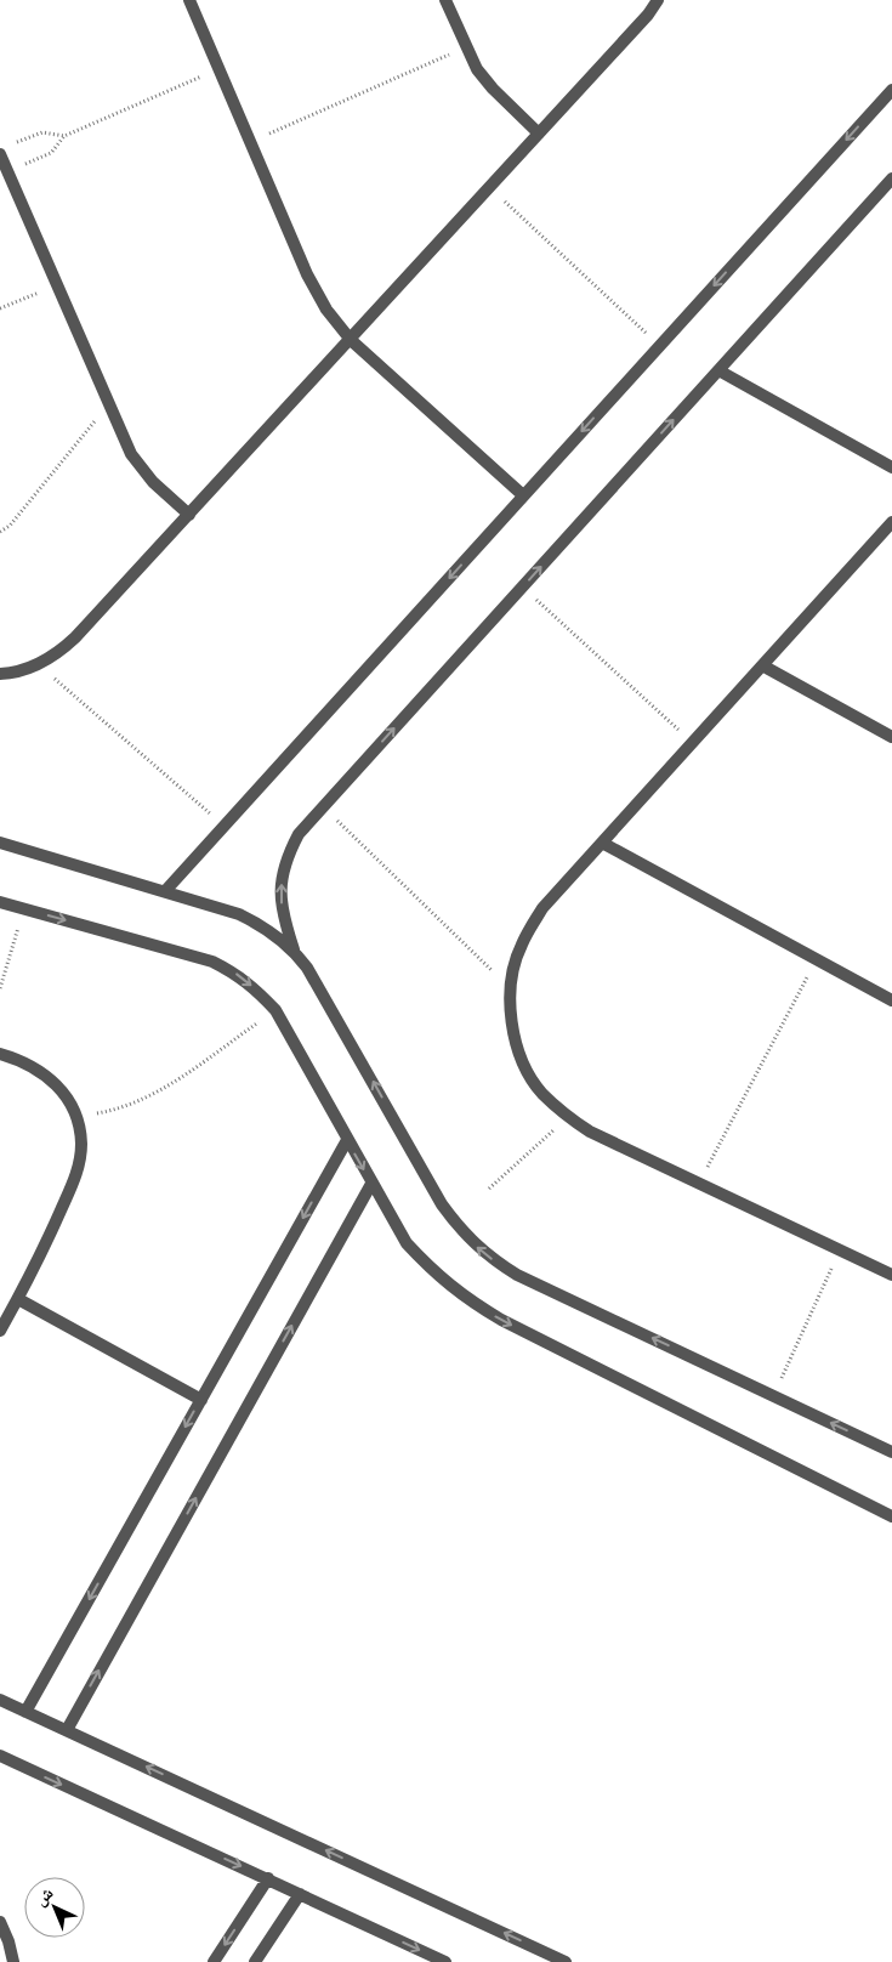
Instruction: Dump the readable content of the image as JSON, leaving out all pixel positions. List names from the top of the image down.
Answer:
{
  "north": "top left"
}
